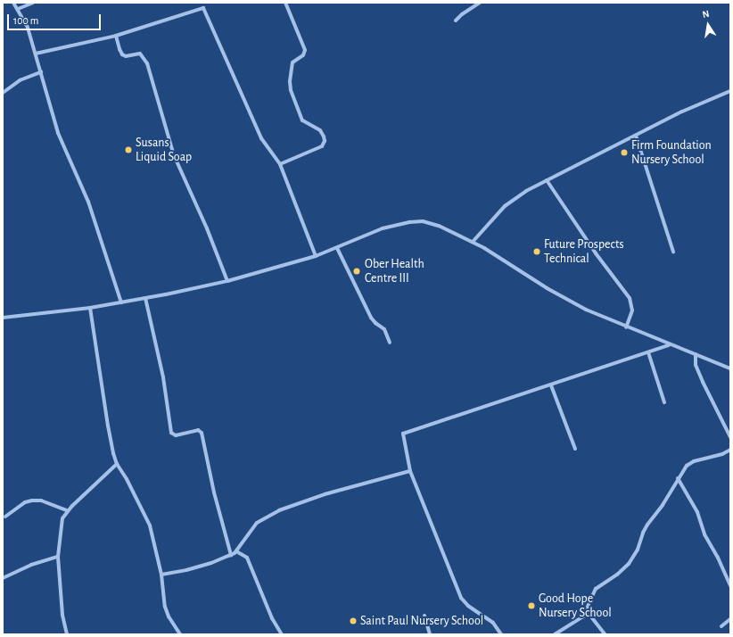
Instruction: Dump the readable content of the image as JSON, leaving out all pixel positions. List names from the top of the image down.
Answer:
{
  "places": [
    "Susans Liquid Soap",
    "Firm Foundation Nursery School",
    "Future Prospects Technical",
    "Ober Health Centre III",
    "Good Hope Nursery School",
    "Saint Paul Nursery School"
  ],
  "scale_bar": "100 m",
  "north": "top"
}
